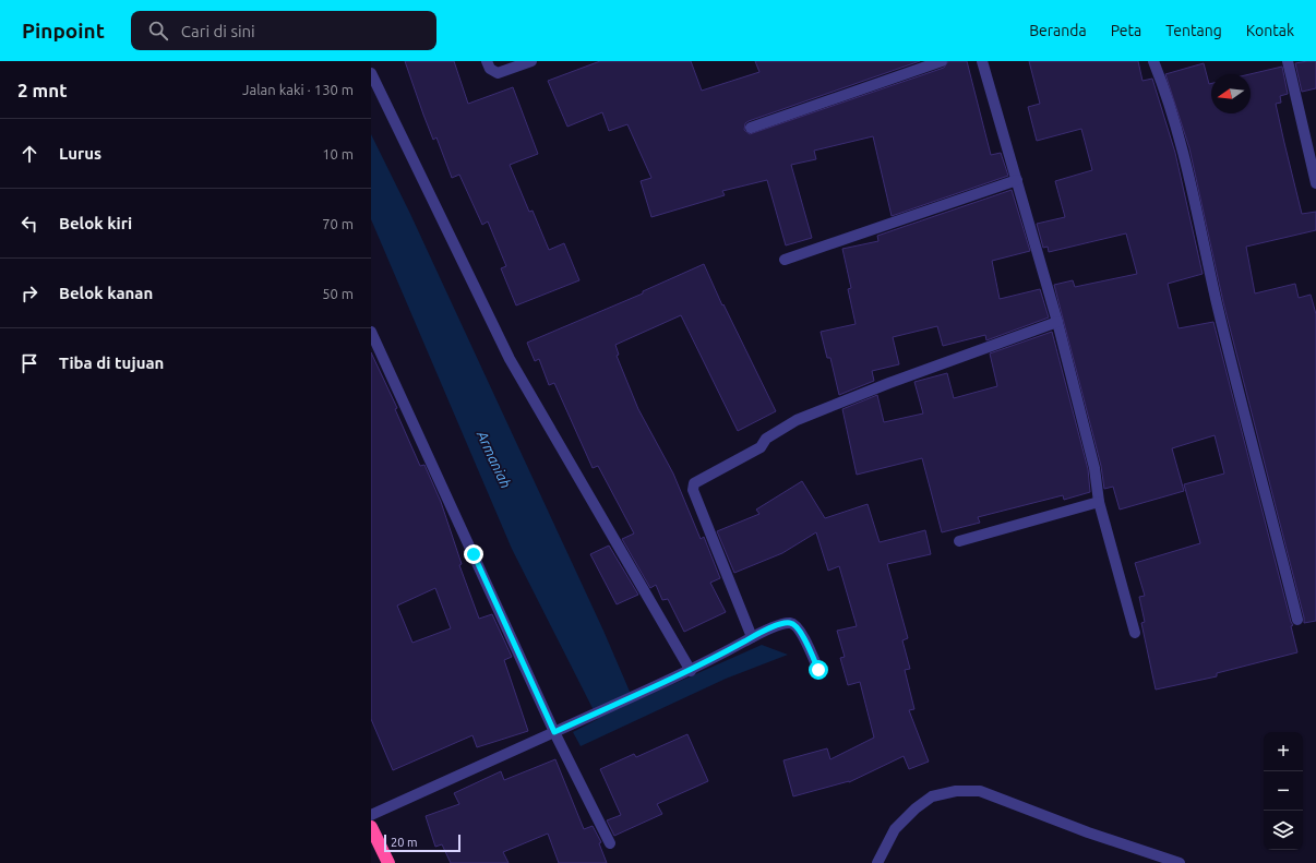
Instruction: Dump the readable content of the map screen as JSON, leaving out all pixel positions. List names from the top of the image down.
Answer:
{
  "water": ["Armaniah"],
  "scale_bar": "20 m",
  "north": "left",
  "page": {
    "header": "Pinpoint",
    "search": "Cari di sini",
    "nav": [
      "Beranda",
      "Peta",
      "Tentang",
      "Kontak"
    ],
    "heading": ["2 mnt", "Jalan kaki · 130 m"],
    "list": [
      ["Lurus", "10 m"],
      ["Belok kiri", "70 m"],
      ["Belok kanan", "50 m"],
      "Tiba di tujuan"
    ],
    "map_buttons": ["+", "−"],
    "scale": "20 m"
  }
}
